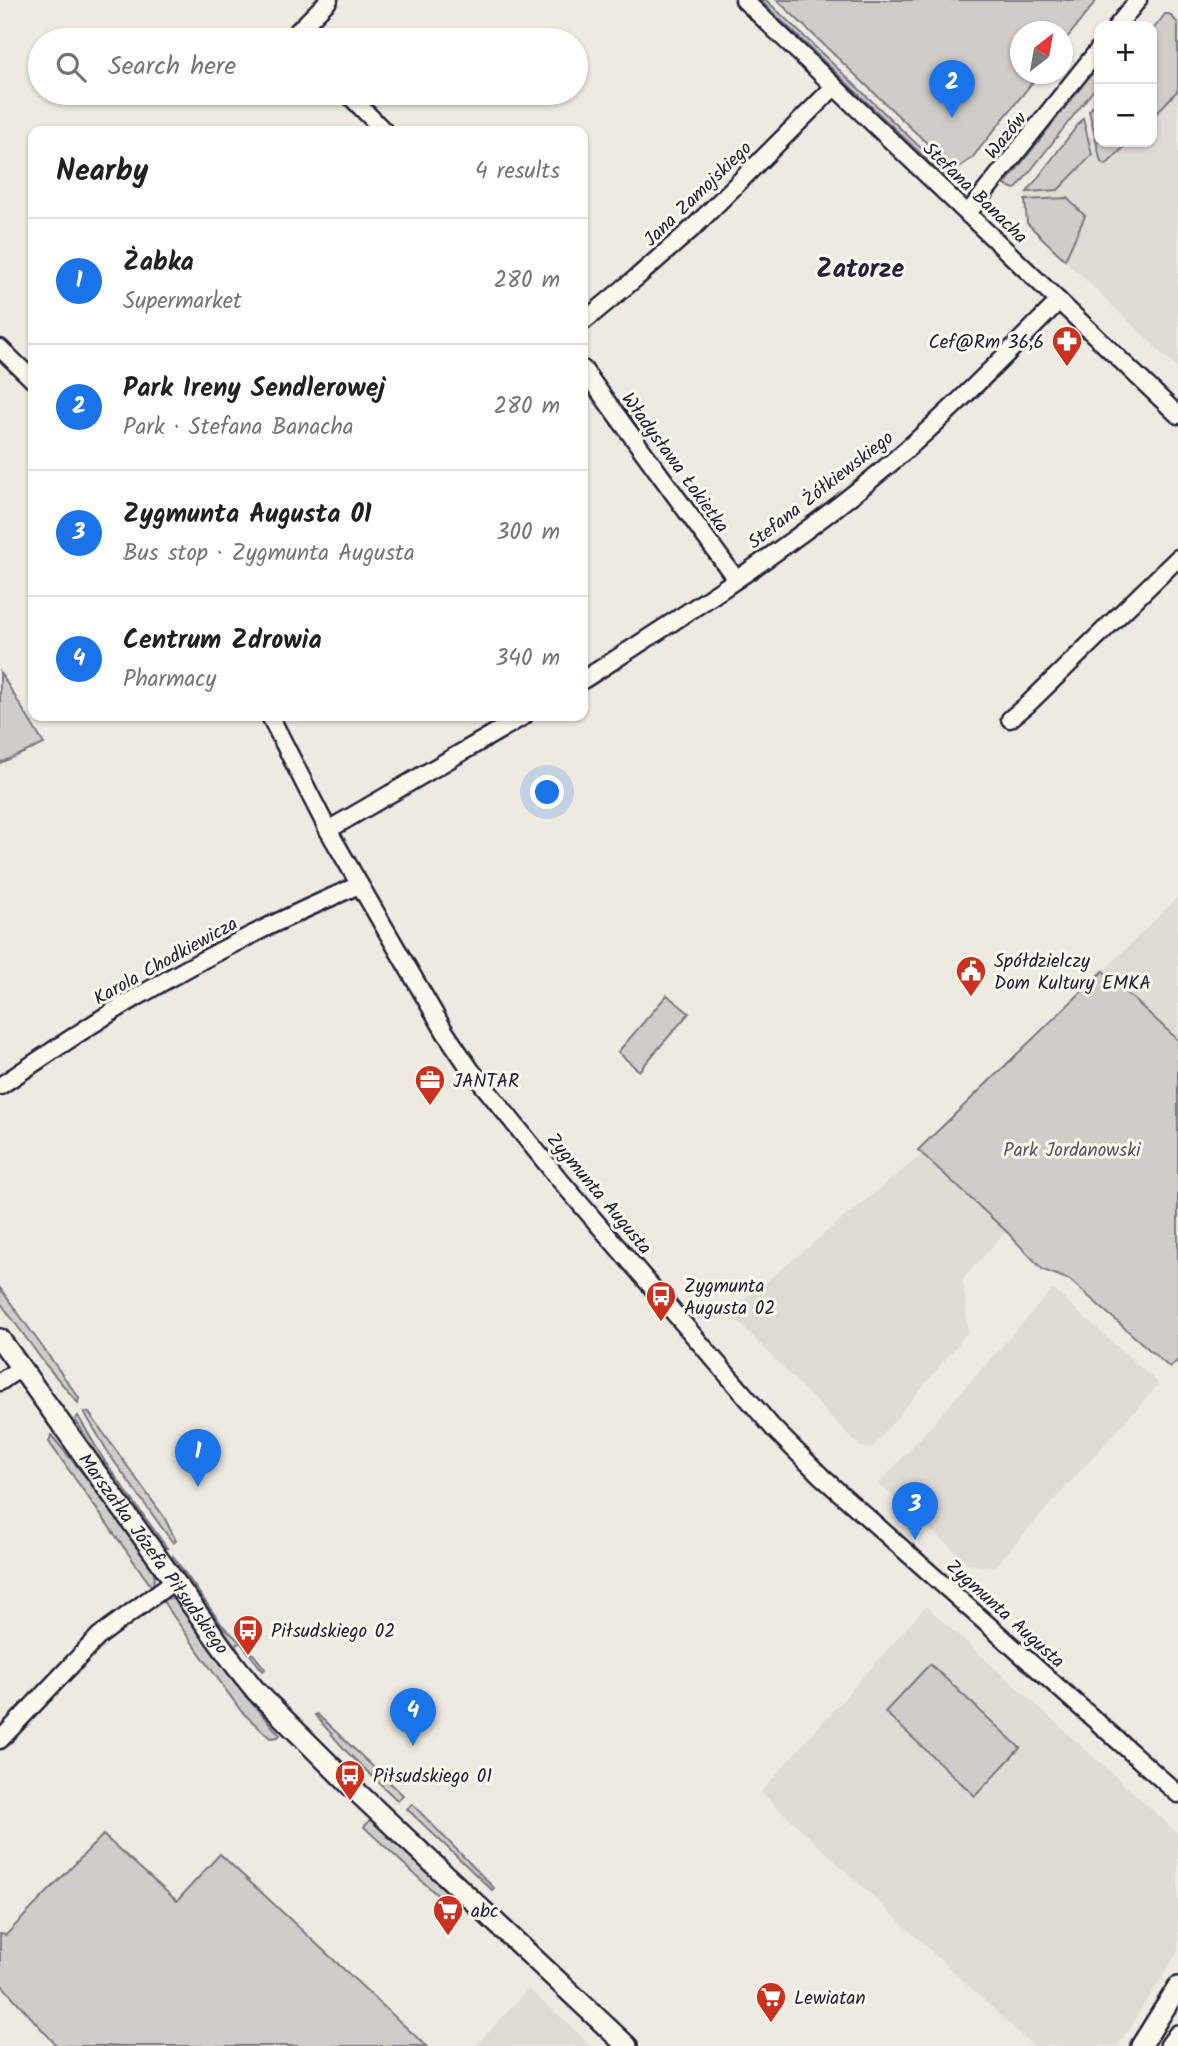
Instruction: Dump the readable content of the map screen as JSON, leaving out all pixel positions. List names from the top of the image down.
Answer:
{
  "streets": {
    "street": [
      "Wazów",
      "Stefana Banacha",
      "Jana Zamojskiego",
      "Władysława Łokietka",
      "Stefana Żółkiewskiego",
      "Karola Chodkiewicza",
      "Zygmunta Augusta",
      "Marszałka Józefa Piłsudskiego"
    ]
  },
  "crossings": [
    ["Wazów", "Stefana Banacha"],
    ["Stefana Banacha", "Jana Zamojskiego"],
    ["Stefana Banacha", "Stefana Żółkiewskiego"],
    ["Władysława Łokietka", "Stefana Żółkiewskiego"],
    ["Karola Chodkiewicza", "Zygmunta Augusta"]
  ],
  "districts": ["Zatorze"],
  "parks": ["Park Jordanowski"],
  "places": {
    "pharmacy": ["Cef@Rm 36,6"],
    "public building": ["Spółdzielczy Dom Kultury EMKA"],
    "office": ["JANTAR"],
    "bus stop": ["Zygmunta Augusta 02", "Piłsudskiego 02", "Piłsudskiego 01"],
    "supermarket": ["abc", "Lewiatan"]
  },
  "north": "top right",
  "page": {
    "map_buttons": ["+", "−"],
    "search": "Search here",
    "pins": [
      "2",
      "1",
      "3",
      "4"
    ],
    "heading": ["Nearby", "4 results"],
    "list": [
      {
        "mark": "1",
        "name": "Żabka",
        "note": "Supermarket",
        "value": "280 m"
      },
      {
        "mark": "2",
        "name": "Park Ireny Sendlerowej",
        "note": "Park · Stefana Banacha",
        "value": "280 m"
      },
      {
        "mark": "3",
        "name": "Zygmunta Augusta 01",
        "note": "Bus stop · Zygmunta Augusta",
        "value": "300 m"
      },
      {
        "mark": "4",
        "name": "Centrum Zdrowia",
        "note": "Pharmacy",
        "value": "340 m"
      }
    ]
  }
}
